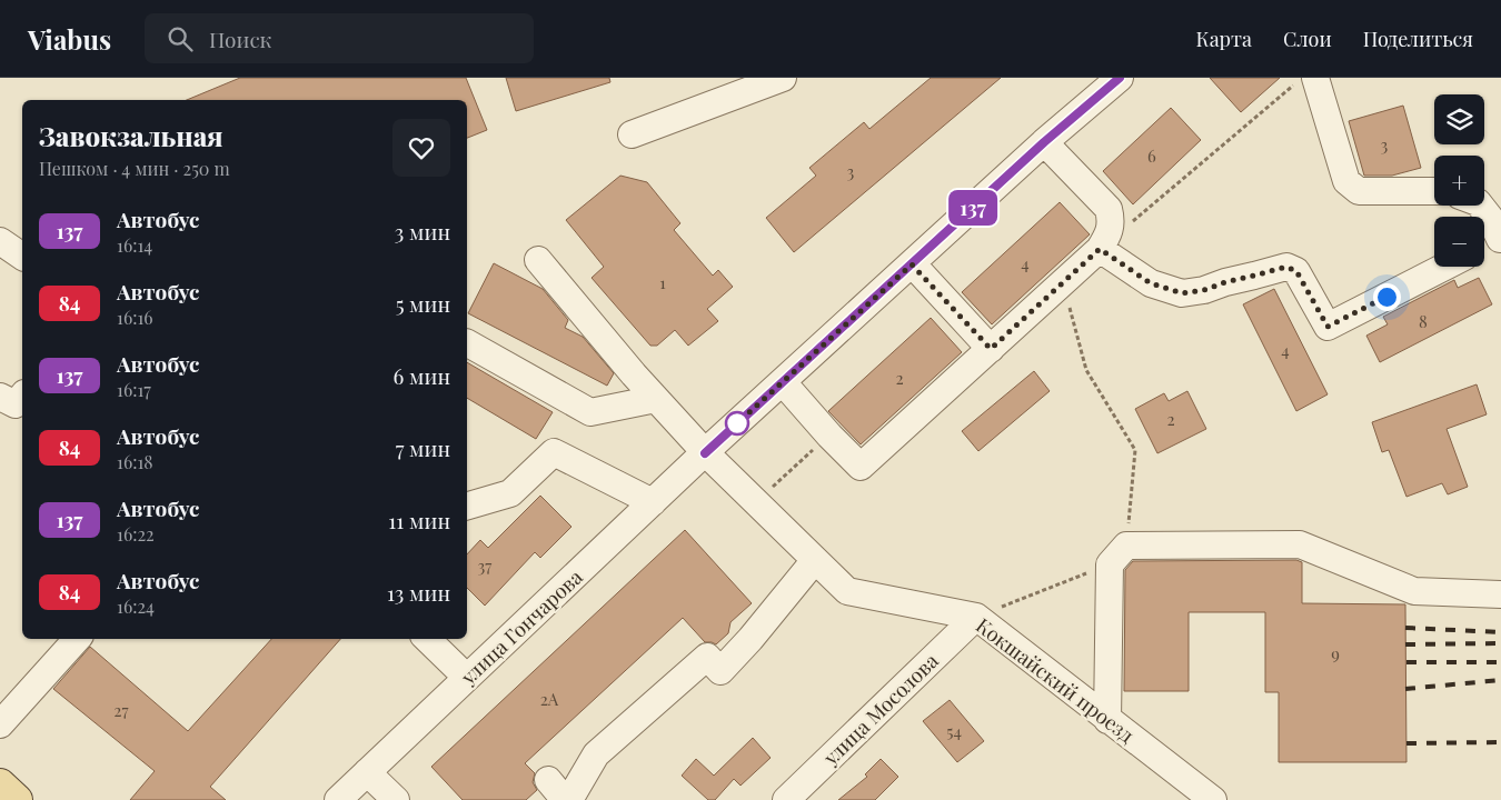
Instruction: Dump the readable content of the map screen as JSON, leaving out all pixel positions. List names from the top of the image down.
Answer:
{
  "streets": {
    "street": ["улица Гончарова", "Кокшайский проезд", "улица Мосолова"]
  },
  "crossings": [
    ["улица Гончарова", "Кокшайский проезд"],
    ["Кокшайский проезд", "улица Мосолова"]
  ],
  "lines": ["bus line 137"],
  "house_numbers": [
    "3",
    "6",
    "3",
    "4",
    "1",
    "8",
    "4",
    "2",
    "2",
    "37",
    "9",
    "2А",
    "27",
    "54"
  ],
  "page": {
    "header": "Viabus",
    "search": "Поиск",
    "nav": ["Карта", "Слои", "Поделиться"],
    "on_map": "137",
    "map_buttons": ["+", "−"],
    "heading": ["Завокзальная", "Пешком · 4 мин · 250 m"],
    "list": [
      {
        "mark": "137",
        "name": "Автобус",
        "note": "16:14",
        "value": "3 мин"
      },
      {
        "mark": "84",
        "name": "Автобус",
        "note": "16:16",
        "value": "5 мин"
      },
      {
        "mark": "137",
        "name": "Автобус",
        "note": "16:17",
        "value": "6 мин"
      },
      {
        "mark": "84",
        "name": "Автобус",
        "note": "16:18",
        "value": "7 мин"
      },
      {
        "mark": "137",
        "name": "Автобус",
        "note": "16:22",
        "value": "11 мин"
      },
      {
        "mark": "84",
        "name": "Автобус",
        "note": "16:24",
        "value": "13 мин"
      }
    ]
  }
}
